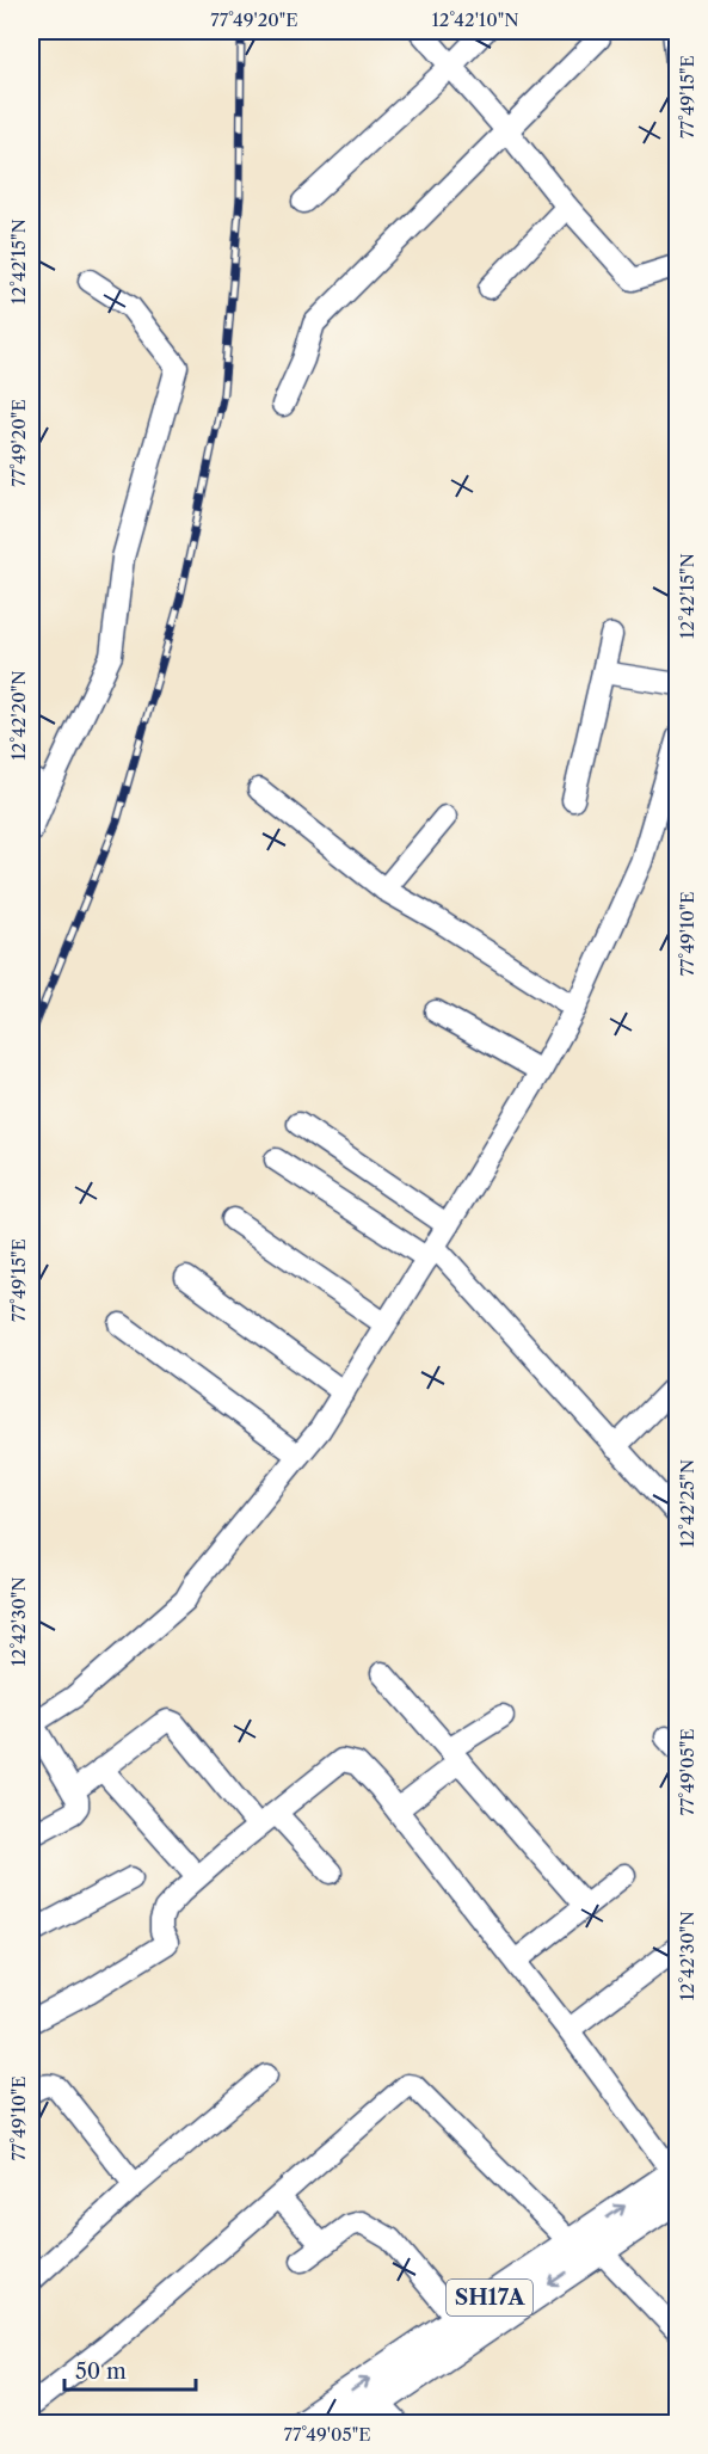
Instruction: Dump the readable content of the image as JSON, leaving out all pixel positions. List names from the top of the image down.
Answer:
{
  "streets": {
    "main road": ["SH17A"]
  },
  "scale_bar": "50 m",
  "coordinates": [
    "77°49'20\"E",
    "12°42'10\"N",
    "77°49'15\"E",
    "12°42'15\"N",
    "12°42'20\"N",
    "77°49'10\"E",
    "12°42'25\"N",
    "12°42'30\"N",
    "77°49'05\"E"
  ]
}
